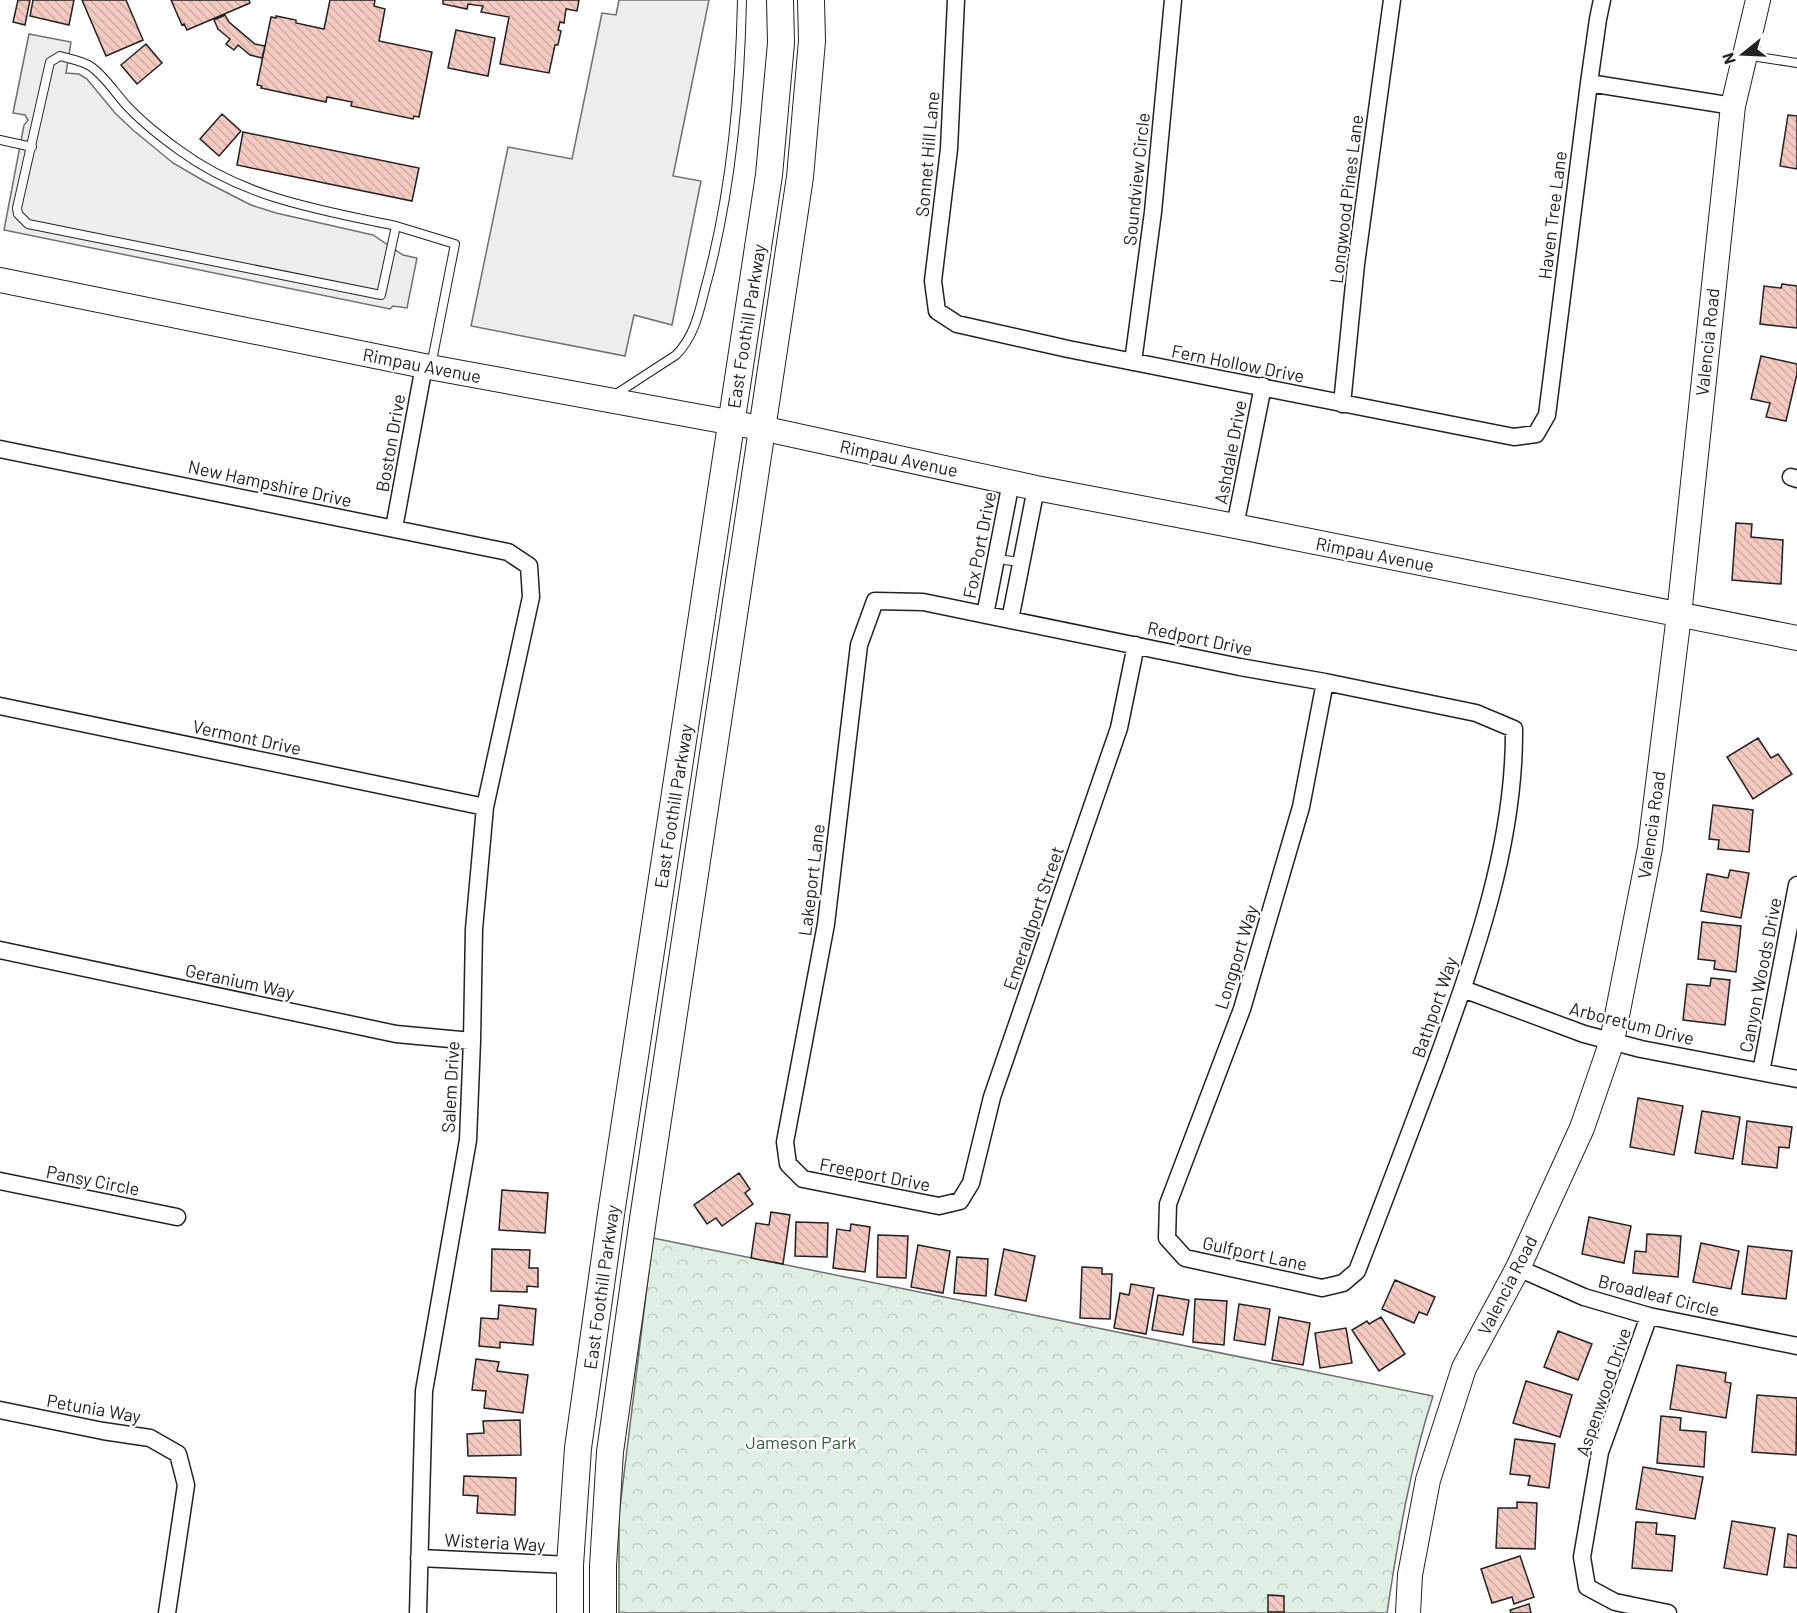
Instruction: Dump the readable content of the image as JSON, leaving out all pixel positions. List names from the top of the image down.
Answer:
{
  "streets": {
    "main road": ["East Foothill Parkway", "Valencia Road", "Rimpau Avenue"],
    "street": [
      "Sonnet Hill Lane",
      "Soundview Circle",
      "Longwood Pines Lane",
      "Haven Tree Lane",
      "Fern Hollow Drive",
      "Boston Drive",
      "Ashdale Drive",
      "New Hampshire Drive",
      "Fox Port Drive",
      "Redport Drive",
      "Vermont Drive",
      "Lakeport Lane",
      "Emeraldport Street",
      "Longport Way",
      "Canyon Woods Drive",
      "Geranium Way",
      "Bathport Way",
      "Arboretum Drive",
      "Salem Drive",
      "Freeport Drive",
      "Pansy Circle",
      "Gulfport Lane",
      "Broadleaf Circle",
      "Aspenwood Drive",
      "Petunia Way",
      "Wisteria Way"
    ]
  },
  "crossings": [
    ["Sonnet Hill Lane", "Fern Hollow Drive"],
    ["Soundview Circle", "Fern Hollow Drive"],
    ["Longwood Pines Lane", "Fern Hollow Drive"],
    ["Haven Tree Lane", "Fern Hollow Drive"],
    ["East Foothill Parkway", "Rimpau Avenue"],
    ["East Foothill Parkway", "Wisteria Way"],
    ["Valencia Road", "Rimpau Avenue"],
    ["Valencia Road", "Arboretum Drive"],
    ["Valencia Road", "Broadleaf Circle"],
    ["Fern Hollow Drive", "Ashdale Drive"],
    ["Rimpau Avenue", "Boston Drive"],
    ["Rimpau Avenue", "Ashdale Drive"],
    ["Rimpau Avenue", "Fox Port Drive"],
    ["Boston Drive", "New Hampshire Drive"],
    ["New Hampshire Drive", "Salem Drive"],
    ["Fox Port Drive", "Redport Drive"],
    ["Redport Drive", "Lakeport Lane"],
    ["Redport Drive", "Emeraldport Street"],
    ["Redport Drive", "Longport Way"],
    ["Redport Drive", "Bathport Way"],
    ["Vermont Drive", "Salem Drive"],
    ["Lakeport Lane", "Freeport Drive"],
    ["Emeraldport Street", "Freeport Drive"],
    ["Longport Way", "Gulfport Lane"],
    ["Canyon Woods Drive", "Arboretum Drive"],
    ["Geranium Way", "Salem Drive"],
    ["Bathport Way", "Arboretum Drive"],
    ["Bathport Way", "Gulfport Lane"],
    ["Salem Drive", "Wisteria Way"],
    ["Broadleaf Circle", "Aspenwood Drive"]
  ],
  "parks": ["Jameson Park"],
  "north": "left"
}
